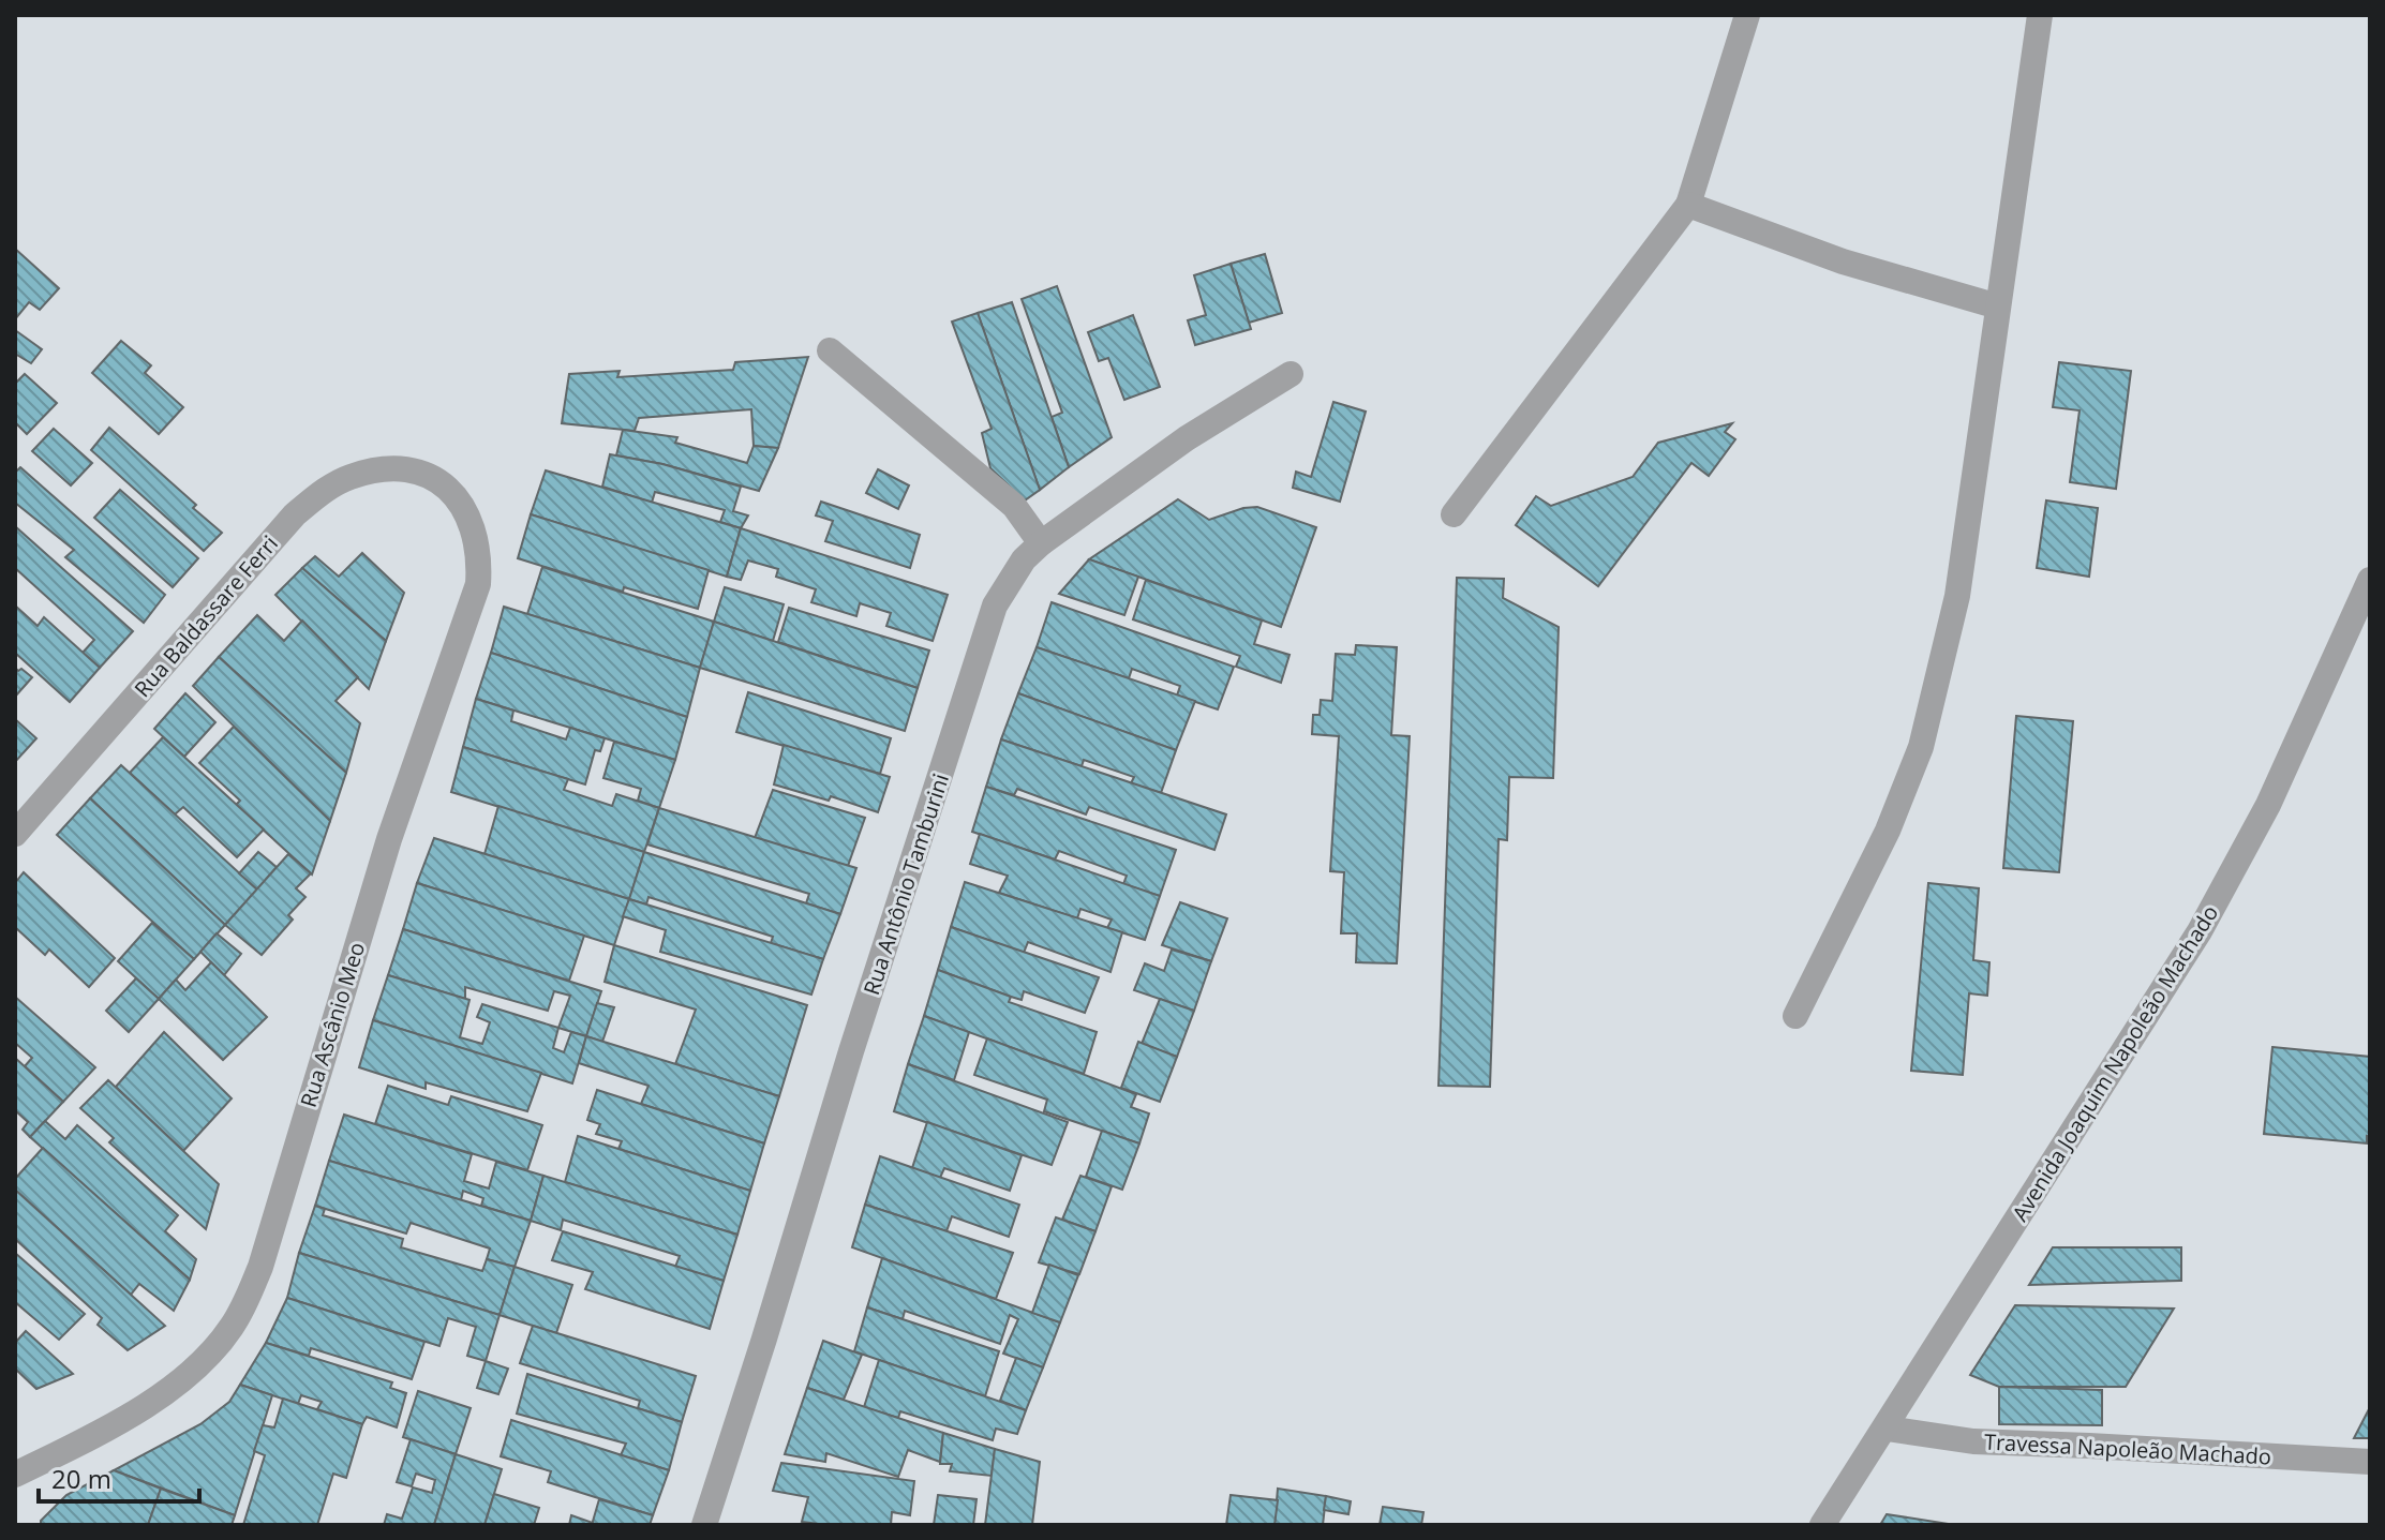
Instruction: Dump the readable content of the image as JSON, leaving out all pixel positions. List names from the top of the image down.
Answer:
{
  "streets": {
    "street": [
      "Rua Baldassare Ferri",
      "Rua Antônio Tamburini",
      "Rua Ascânio Meo",
      "Avenida Joaquim Napoleão Machado",
      "Travessa Napoleão Machado"
    ]
  },
  "crossings": [
    ["Rua Baldassare Ferri", "Rua Ascânio Meo"],
    ["Avenida Joaquim Napoleão Machado", "Travessa Napoleão Machado"]
  ],
  "scale_bar": "20 m"
}
